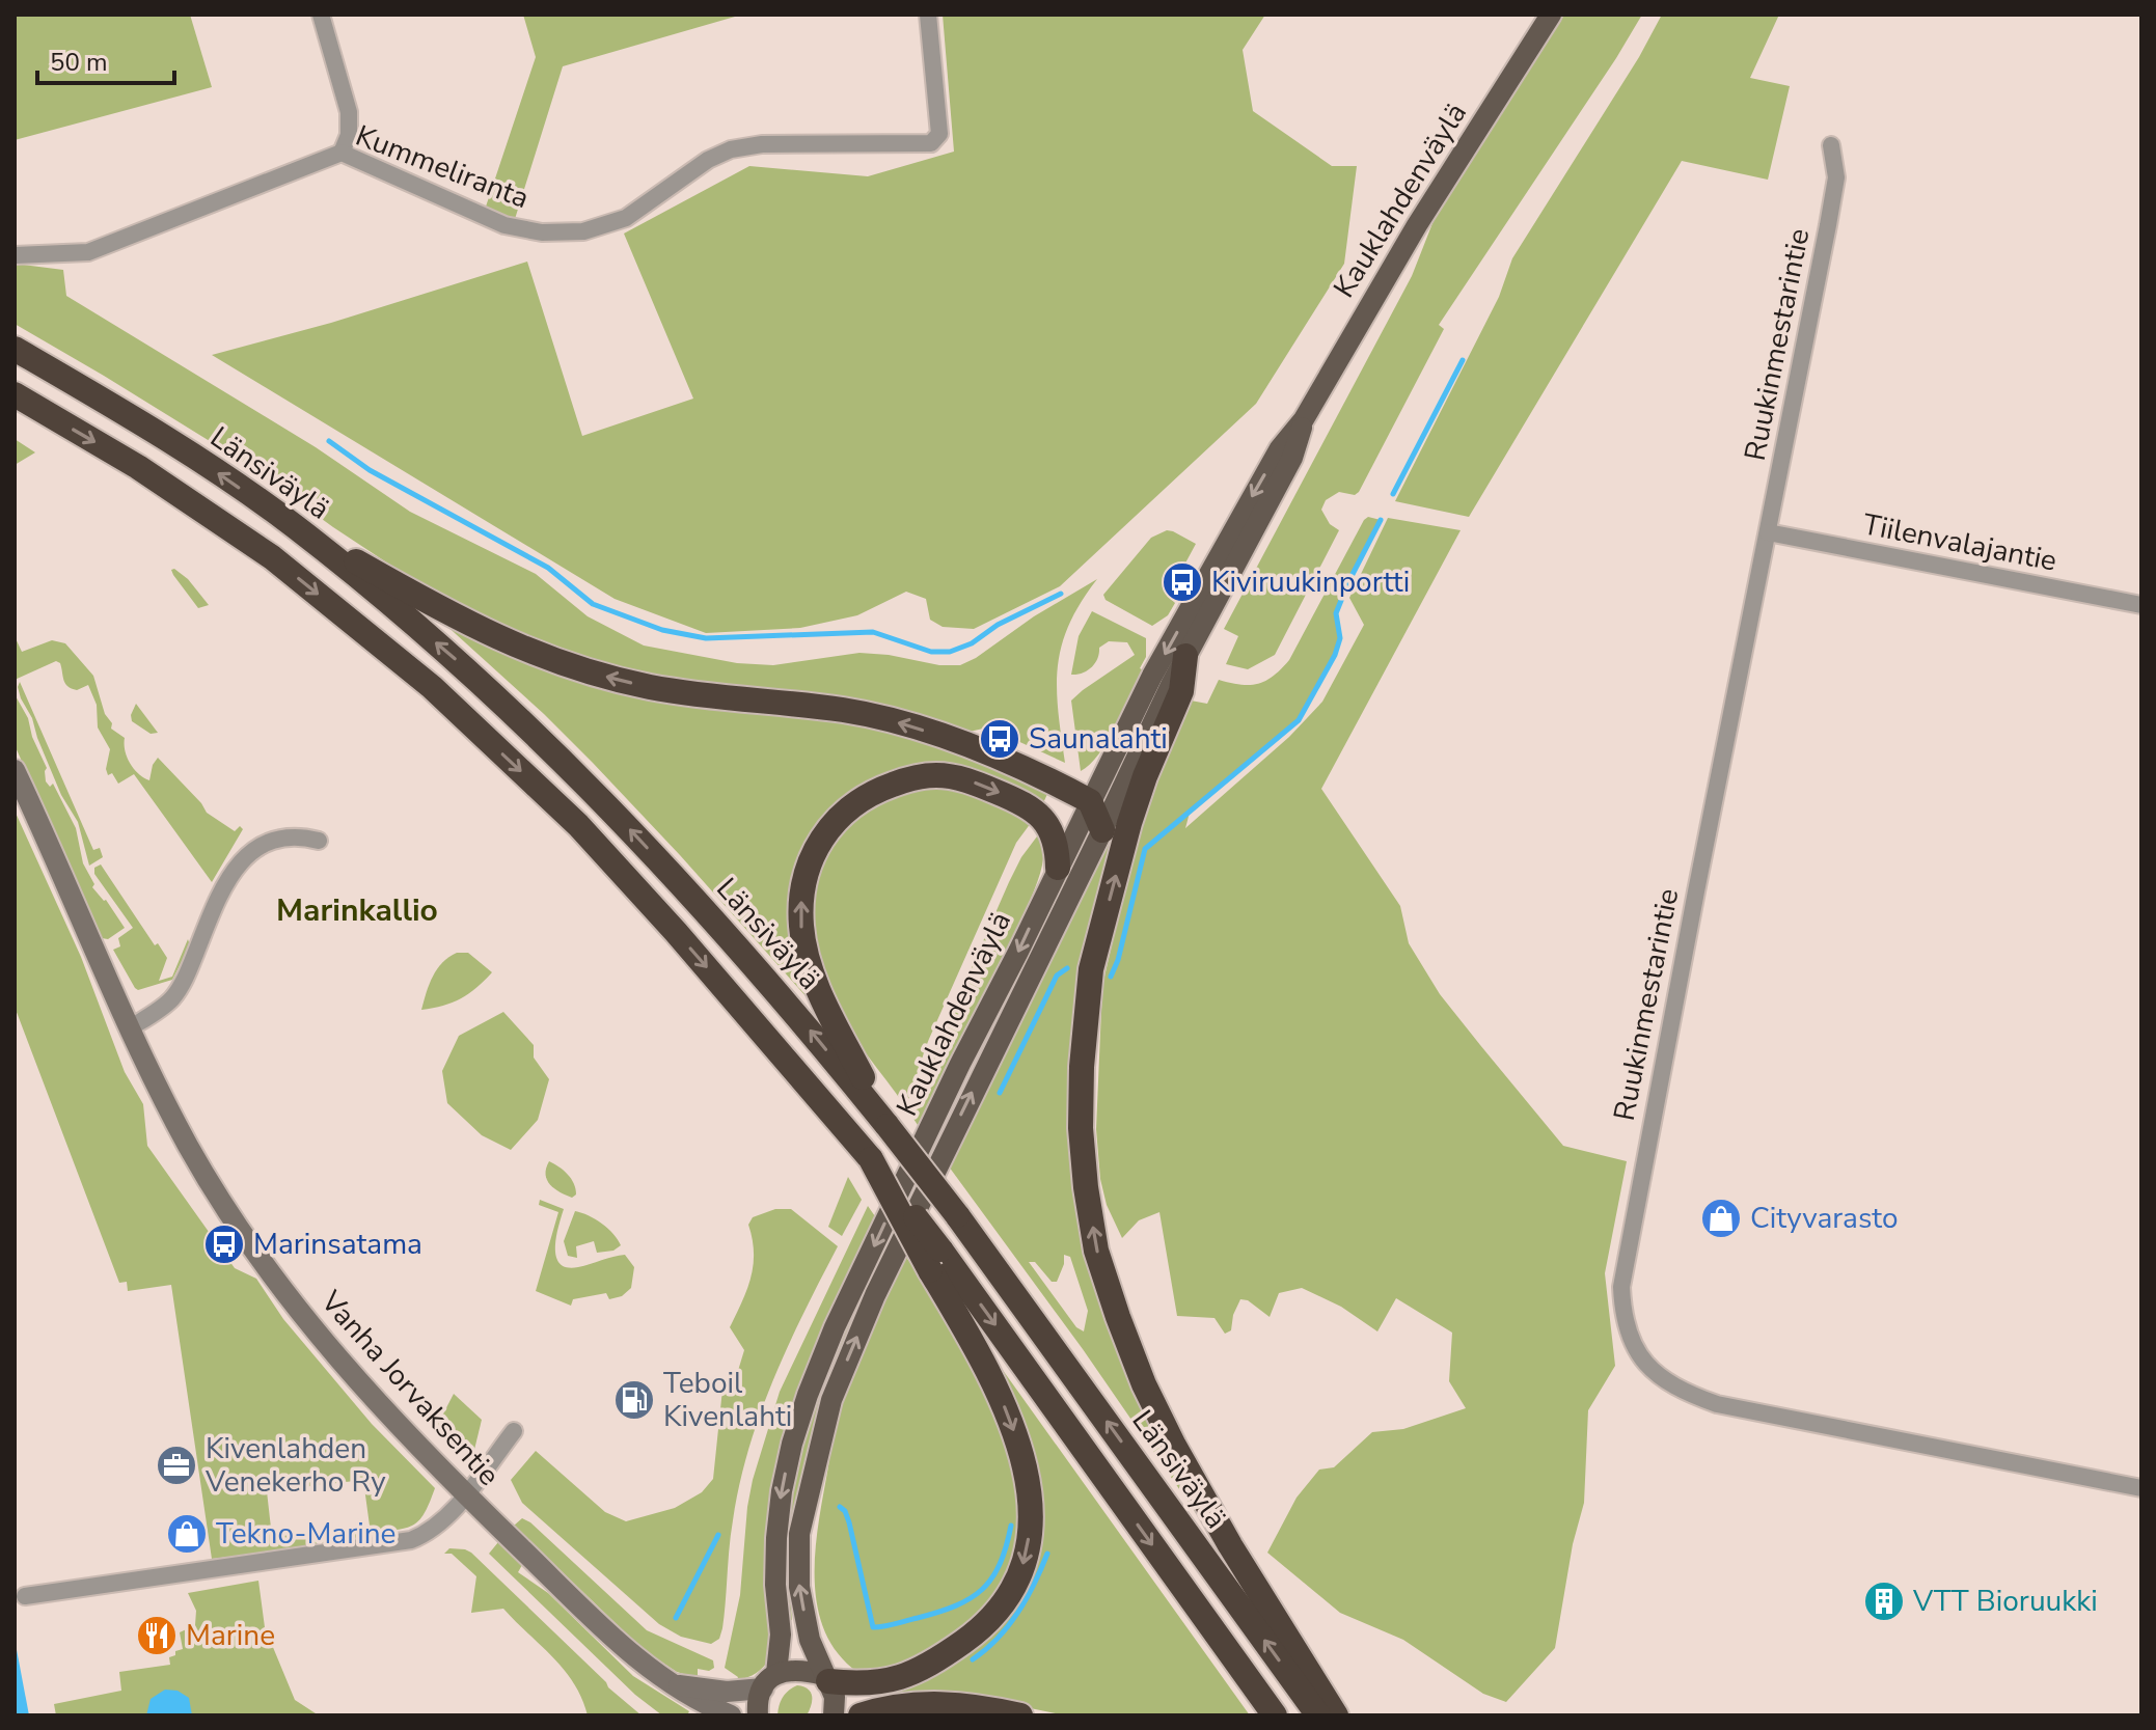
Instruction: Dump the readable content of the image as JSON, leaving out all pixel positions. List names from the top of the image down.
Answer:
{
  "streets": {
    "highway": ["Länsiväylä"],
    "main road": ["Kauklahdenväylä", "Vanha Jorvaksentie"],
    "street": ["Kummeliranta", "Ruukinmestarintie", "Tiilenvalajantie"]
  },
  "crossings": [
    ["Ruukinmestarintie", "Tiilenvalajantie"]
  ],
  "districts": ["Marinkallio"],
  "places": {
    "bus stop": ["Kiviruukinportti", "Saunalahti", "Marinsatama"],
    "shop": ["Cityvarasto", "Tekno-Marine"],
    "fuel station": ["Teboil Kivenlahti"],
    "office": ["Kivenlahden Venekerho Ry"],
    "building": ["VTT Bioruukki"],
    "restaurant": ["Marine"]
  },
  "scale_bar": "50 m"
}
